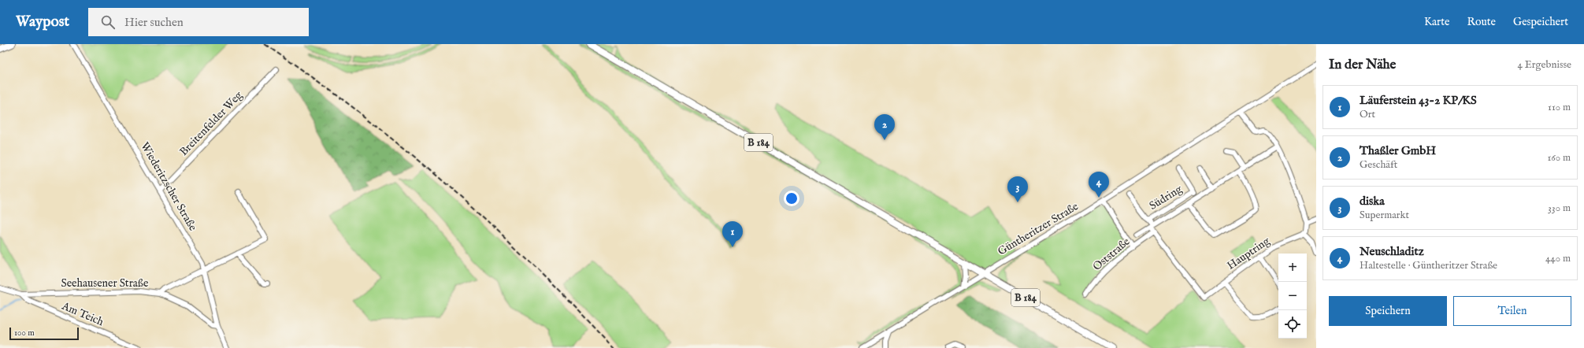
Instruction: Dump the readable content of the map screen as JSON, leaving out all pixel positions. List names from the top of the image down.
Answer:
{
  "streets": {
    "main road": ["B 184"],
    "street": [
      "Breitenfelder Weg",
      "Wiederitzscher Straße",
      "Südring",
      "Güntheritzer Straße",
      "Hauptring",
      "Oststraße",
      "Seehausener Straße",
      "Am Teich"
    ]
  },
  "crossings": [
    ["Breitenfelder Weg", "Wiederitzscher Straße"],
    ["B 184", "Güntheritzer Straße"],
    ["Wiederitzscher Straße", "Seehausener Straße"],
    ["Südring", "Hauptring"],
    ["Hauptring", "Oststraße"],
    ["Seehausener Straße", "Am Teich"]
  ],
  "scale_bar": "100 m",
  "page": {
    "header": "Waypost",
    "search": "Hier suchen",
    "nav": ["Karte", "Route", "Gespeichert"],
    "heading": ["In der Nähe", "4 Ergebnisse"],
    "list": [
      {
        "mark": "1",
        "name": "Läuferstein 43-2 KP/KS",
        "note": "Ort",
        "value": "110 m"
      },
      {
        "mark": "2",
        "name": "Thaßler GmbH",
        "note": "Geschäft",
        "value": "160 m"
      },
      {
        "mark": "3",
        "name": "diska",
        "note": "Supermarkt",
        "value": "330 m"
      },
      {
        "mark": "4",
        "name": "Neuschladitz",
        "note": "Haltestelle · Güntheritzer Straße",
        "value": "440 m"
      }
    ],
    "pins": [
      "2",
      "4",
      "3",
      "1"
    ],
    "map_buttons": ["+", "−"],
    "buttons": ["Speichern", "Teilen"],
    "scale": "100 m"
  }
}
